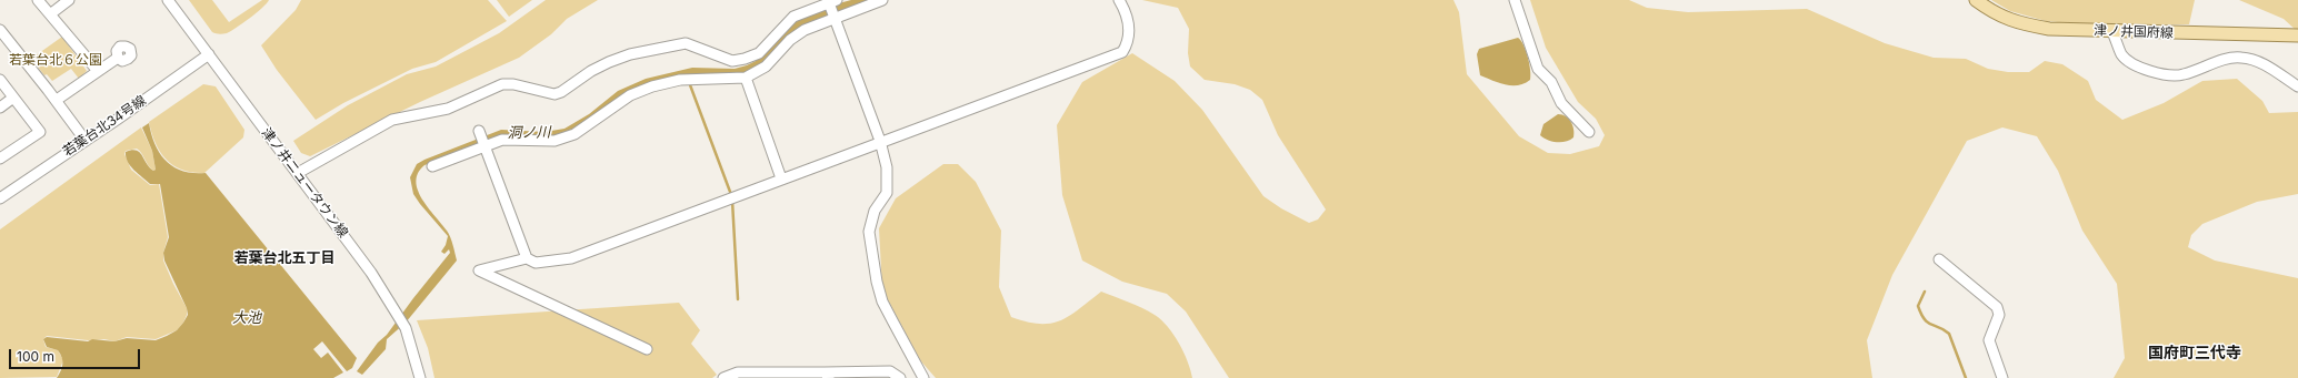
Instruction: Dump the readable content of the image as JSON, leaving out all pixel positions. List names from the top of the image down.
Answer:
{
  "streets": {
    "main road": ["津ノ井国府線"],
    "street": ["若葉台北34号線", "津ノ井ニュータウン線"]
  },
  "crossings": [
    ["若葉台北34号線", "津ノ井ニュータウン線"]
  ],
  "districts": ["若葉台北五丁目", "国府町三代寺"],
  "water": ["洞ノ川", "大池"],
  "parks": ["若葉台北６公園"],
  "scale_bar": "100 m"
}
